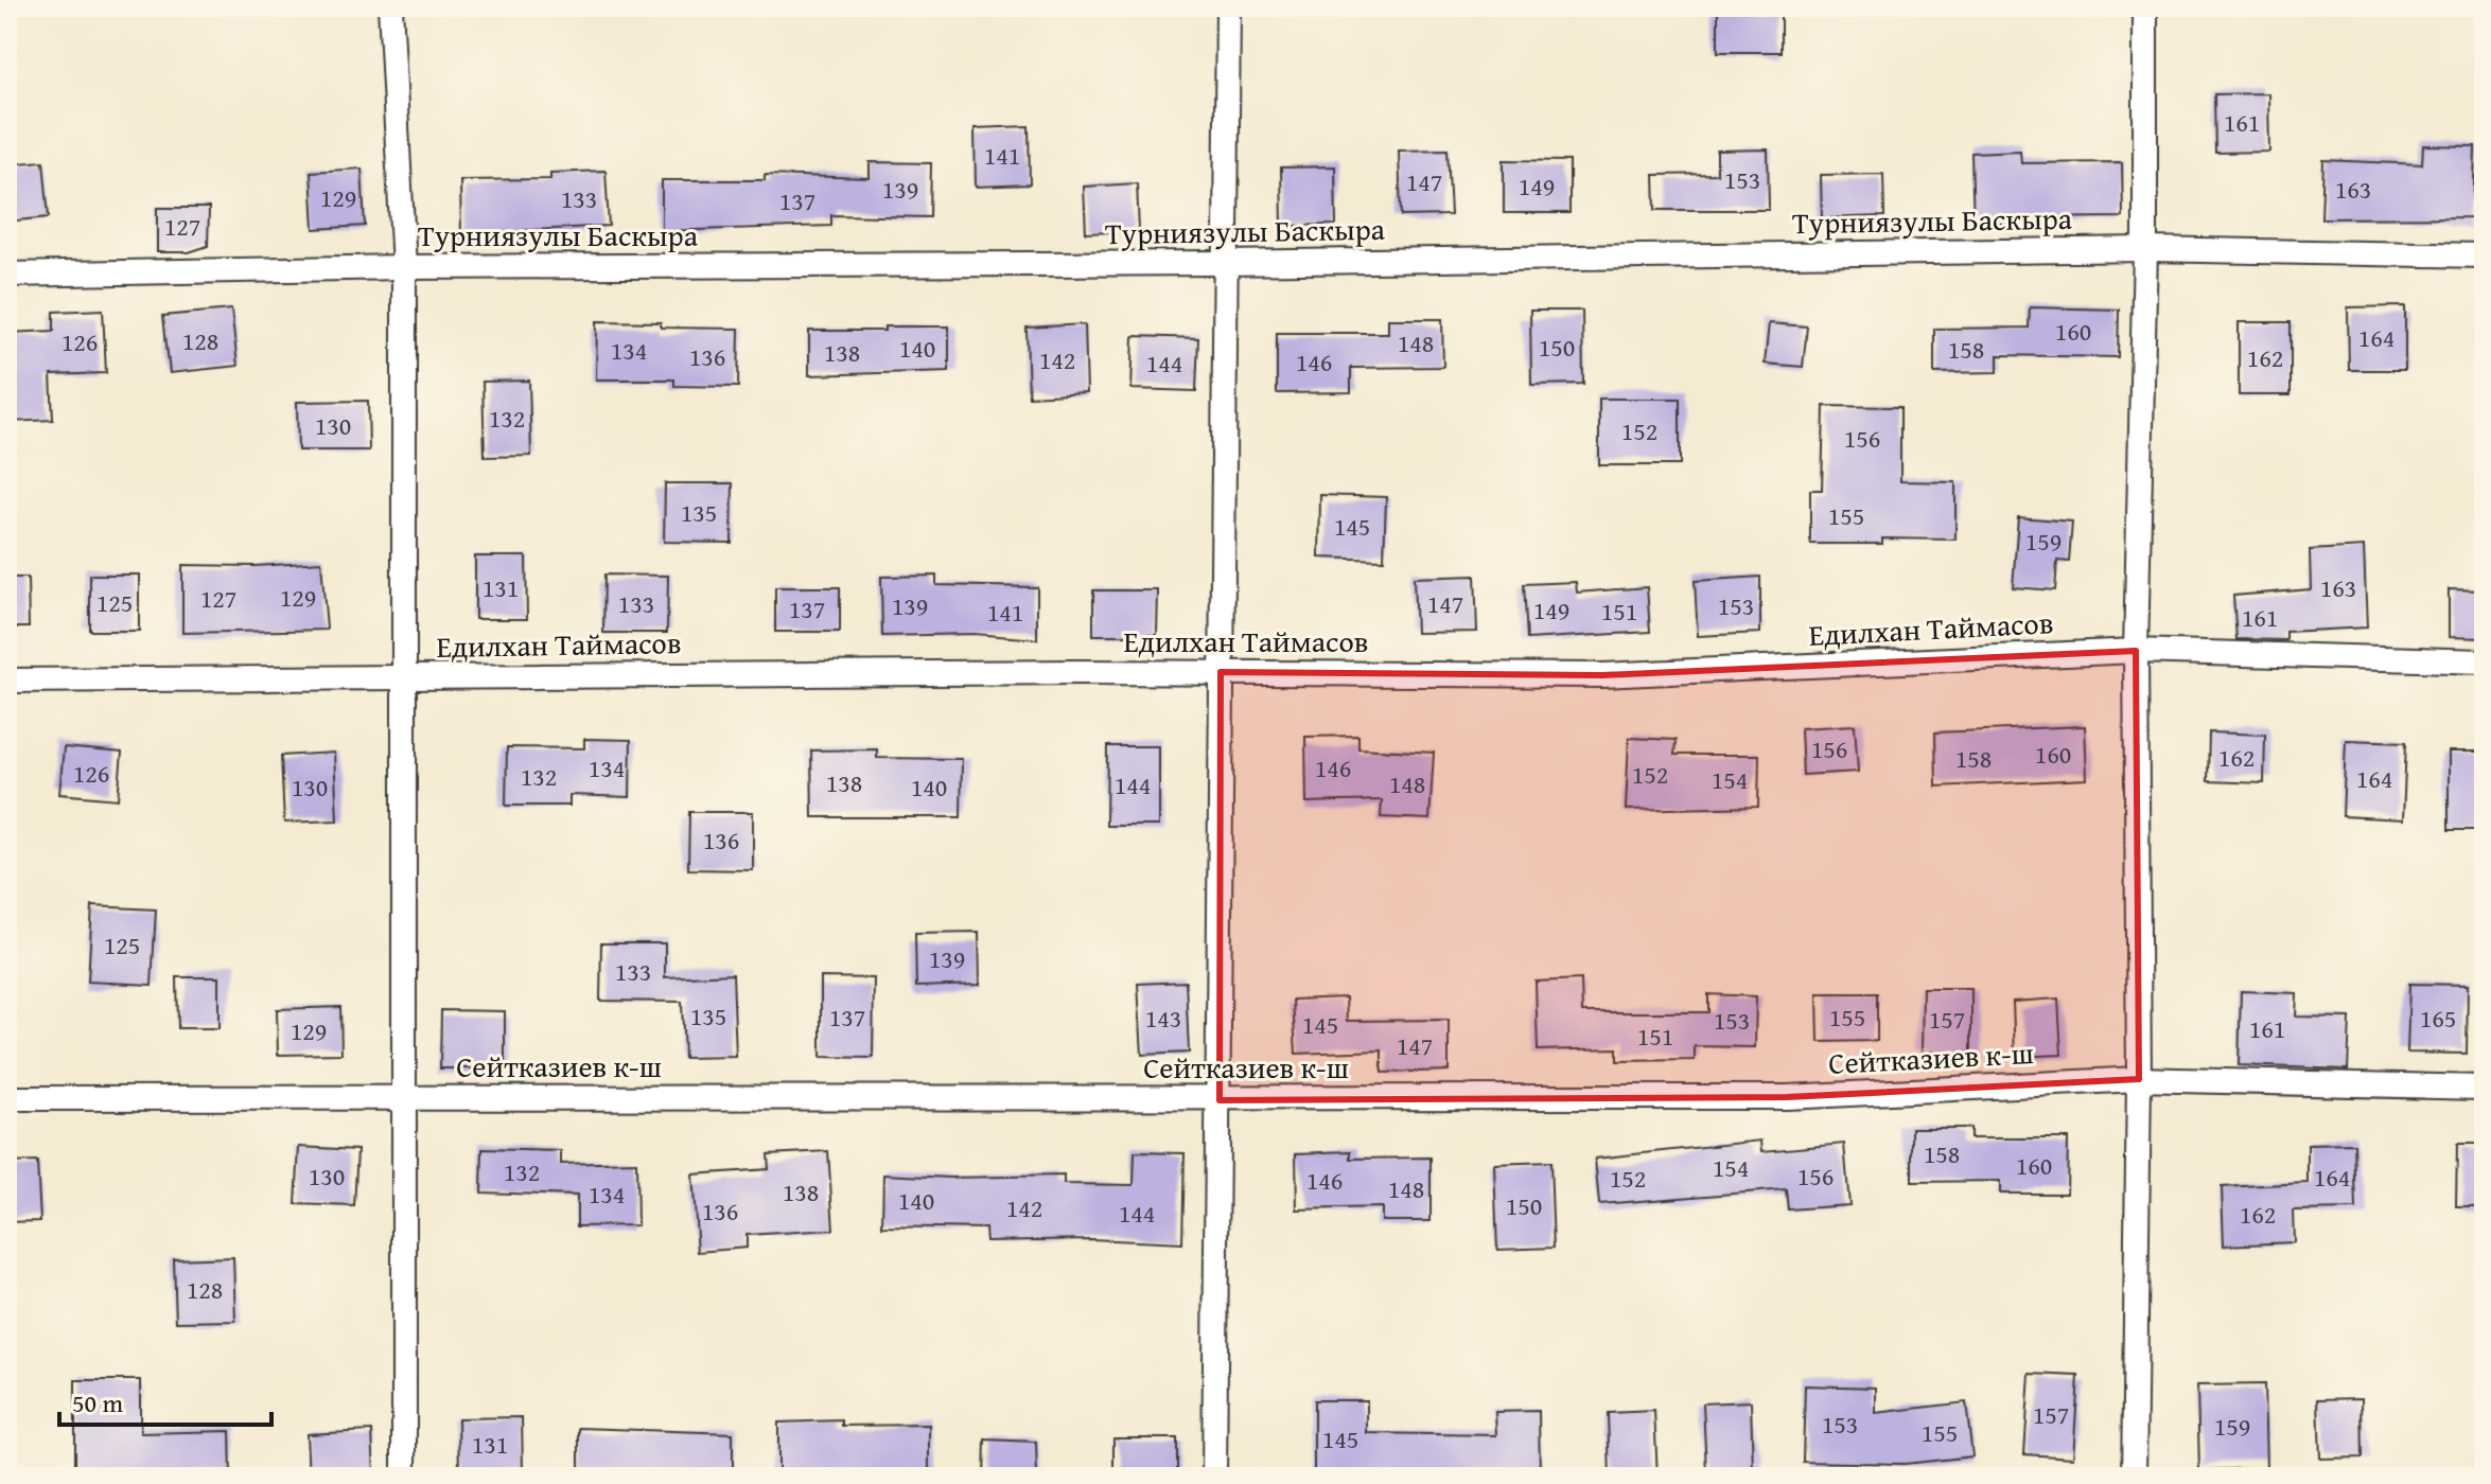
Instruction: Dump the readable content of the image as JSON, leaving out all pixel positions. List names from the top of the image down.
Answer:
{
  "streets": {
    "street": ["Турниязулы Баскыра", "Едилхан Таймасов", "Сейтказиев к-ш"]
  },
  "house_numbers": [
    "161",
    "141",
    "153",
    "147",
    "149",
    "139",
    "163",
    "129",
    "133",
    "137",
    "127",
    "160",
    "164",
    "128",
    "126",
    "148",
    "150",
    "140",
    "158",
    "134",
    "138",
    "136",
    "162",
    "142",
    "146",
    "144",
    "132",
    "130",
    "152",
    "156",
    "135",
    "155",
    "145",
    "159",
    "131",
    "163",
    "129",
    "127",
    "125",
    "133",
    "147",
    "139",
    "153",
    "137",
    "149",
    "151",
    "141",
    "161",
    "156",
    "160",
    "162",
    "158",
    "134",
    "146",
    "126",
    "152",
    "132",
    "164",
    "154",
    "138",
    "148",
    "144",
    "130",
    "140",
    "136",
    "125",
    "139",
    "133",
    "135",
    "137",
    "155",
    "143",
    "165",
    "157",
    "153",
    "145",
    "161",
    "129",
    "151",
    "147",
    "158",
    "160",
    "154",
    "132",
    "130",
    "156",
    "164",
    "152",
    "146",
    "148",
    "138",
    "134",
    "140",
    "150",
    "142",
    "136",
    "144",
    "162",
    "128",
    "157",
    "153",
    "159",
    "155",
    "145",
    "131"
  ],
  "scale_bar": "50 m"
}
